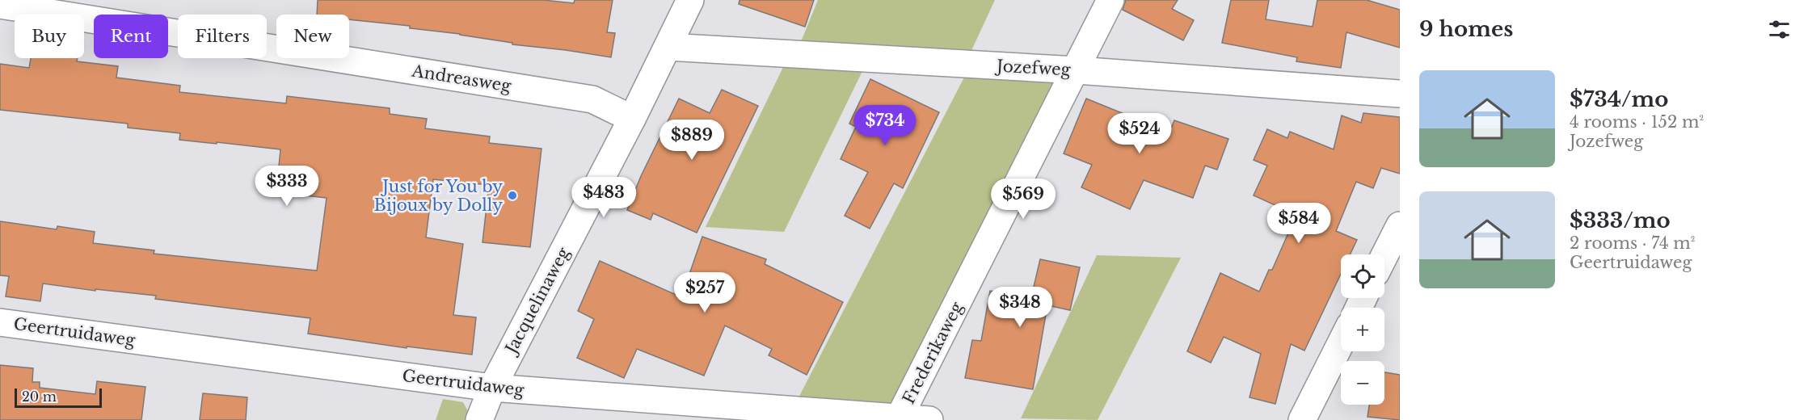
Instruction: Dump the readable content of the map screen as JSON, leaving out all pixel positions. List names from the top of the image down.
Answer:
{
  "streets": {
    "street": [
      "Jozefweg",
      "Andreasweg",
      "Jacquelinaweg",
      "Geertruidaweg",
      "Frederikaweg"
    ]
  },
  "crossings": [
    ["Jozefweg", "Jacquelinaweg"],
    ["Jozefweg", "Frederikaweg"],
    ["Andreasweg", "Jacquelinaweg"],
    ["Jacquelinaweg", "Geertruidaweg"],
    ["Geertruidaweg", "Frederikaweg"]
  ],
  "places": ["Just for You by Bijoux by Dolly"],
  "scale_bar": "20 m",
  "page": {
    "heading": "9 homes",
    "chip": [
      "Buy",
      "Rent",
      "Filters",
      "New"
    ],
    "list": [
      {
        "name": "$734/mo",
        "note": "4 rooms · 152 m² · Jozefweg"
      },
      {
        "name": "$333/mo",
        "note": "2 rooms · 74 m² · Geertruidaweg"
      }
    ],
    "price": [
      "$734",
      "$524",
      "$889",
      "$333",
      "$483",
      "$569",
      "$584",
      "$257",
      "$348"
    ],
    "map_buttons": ["+", "−"],
    "scale": "20 m"
  }
}
